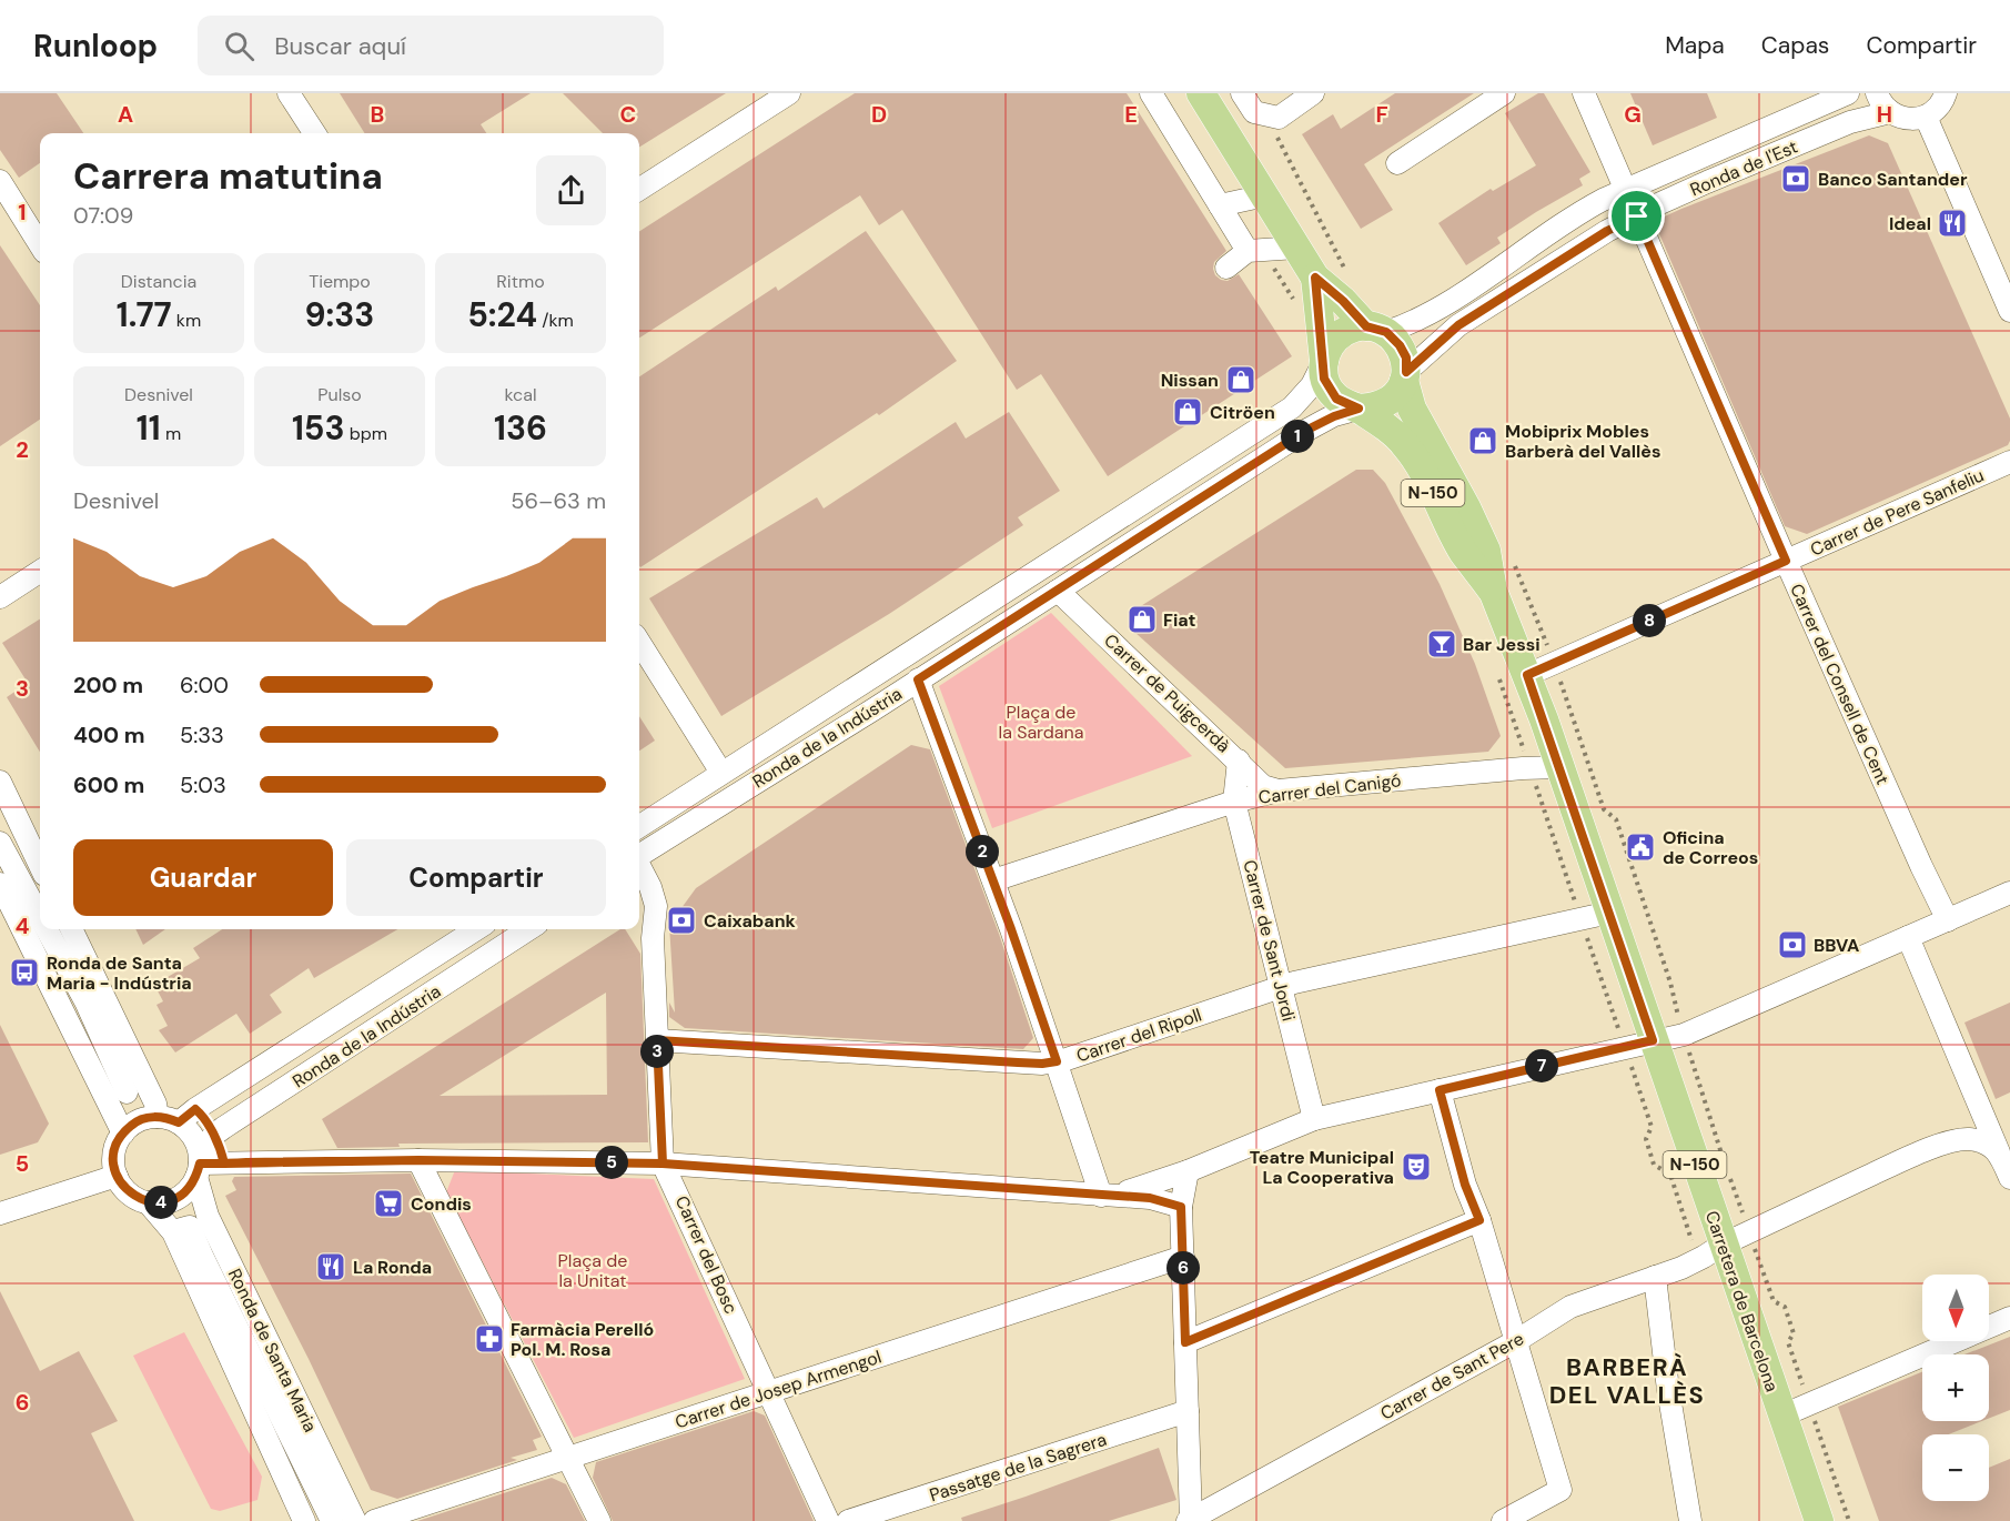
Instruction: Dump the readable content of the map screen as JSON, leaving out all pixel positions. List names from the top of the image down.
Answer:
{
  "streets": {
    "main road": ["N-150", "Carretera de Barcelona"],
    "street": [
      "Ronda de l'Est",
      "Carrer de Pere Sanfeliu",
      "Carrer del Consell de Cent",
      "Carrer de Puigcerdà",
      "Ronda de la Indústria",
      "Carrer del Canigó",
      "Carrer de Sant Jordi",
      "Carrer del Ripoll",
      "Carrer del Bosc",
      "Ronda de Santa Maria",
      "Carrer de Sant Pere",
      "Carrer de Josep Armengol",
      "Passatge de la Sagrera"
    ]
  },
  "crossings": [
    ["Ronda de l'Est", "N-150"],
    ["Ronda de l'Est", "Carrer del Consell de Cent"],
    ["Ronda de l'Est", "Ronda de la Indústria"],
    ["N-150", "Ronda de la Indústria"],
    ["N-150", "Carretera de Barcelona"],
    ["Carrer de Pere Sanfeliu", "Carrer del Consell de Cent"],
    ["Carrer de Pere Sanfeliu", "Carretera de Barcelona"],
    ["Carrer de Puigcerdà", "Ronda de la Indústria"],
    ["Carrer de Puigcerdà", "Carrer del Canigó"],
    ["Carrer de Puigcerdà", "Carrer de Sant Jordi"],
    ["Ronda de la Indústria", "Ronda de Santa Maria"],
    ["Carrer del Canigó", "Carrer de Sant Jordi"],
    ["Carrer del Canigó", "Carretera de Barcelona"],
    ["Carrer de Sant Jordi", "Carrer del Ripoll"],
    ["Carrer del Ripoll", "Carrer del Bosc"],
    ["Carrer del Ripoll", "Carretera de Barcelona"],
    ["Carrer del Bosc", "Carrer de Josep Armengol"],
    ["Carretera de Barcelona", "Carrer de Sant Pere"]
  ],
  "districts": ["BARBERÀ DEL VALLÈS"],
  "parks": ["Plaça de la Sardana", "Plaça de la Unitat"],
  "places": {
    "bank": ["Banco Santander", "Caixabank", "BBVA"],
    "restaurant": ["Ideal", "La Ronda"],
    "shop": [
      "Nissan",
      "Citröen",
      "Mobiprix Mobles Barberà del Vallès",
      "Fiat"
    ],
    "bar": ["Bar Jessi"],
    "public building": ["Oficina de Correos"],
    "bus stop": ["Ronda de Santa Maria - Indústria"],
    "theatre": ["Teatre Municipal La Cooperativa"],
    "supermarket": ["Condis"],
    "pharmacy": ["Farmàcia Perelló Pol. M. Rosa"]
  },
  "north": "bottom",
  "page": {
    "header": "Runloop",
    "search": "Buscar aquí",
    "nav": ["Mapa", "Capas", "Compartir"],
    "heading": ["Carrera matutina", "07:09"],
    "stats": [
      ["Distancia", "1.77 km"],
      ["Tiempo", "9:33"],
      ["Ritmo", "5:24 /km"],
      ["Desnivel", "11 m"],
      ["Pulso", "153 bpm"],
      ["kcal", "136"]
    ],
    "pins": [
      "1",
      "8",
      "2",
      "3",
      "7",
      "5",
      "4",
      "6"
    ],
    "chart": ["Desnivel", "56–63 m"],
    "list": [
      {
        "name": "200 m",
        "note": "6:00"
      },
      {
        "name": "400 m",
        "note": "5:33"
      },
      {
        "name": "600 m",
        "note": "5:03"
      }
    ],
    "buttons": ["Guardar", "Compartir"],
    "map_buttons": ["+", "−"]
  },
  "grid": {
    "columns": [
      "A",
      "B",
      "C",
      "D",
      "E",
      "F",
      "G",
      "H"
    ],
    "rows": [
      "1",
      "2",
      "3",
      "4",
      "5",
      "6"
    ]
  }
}
